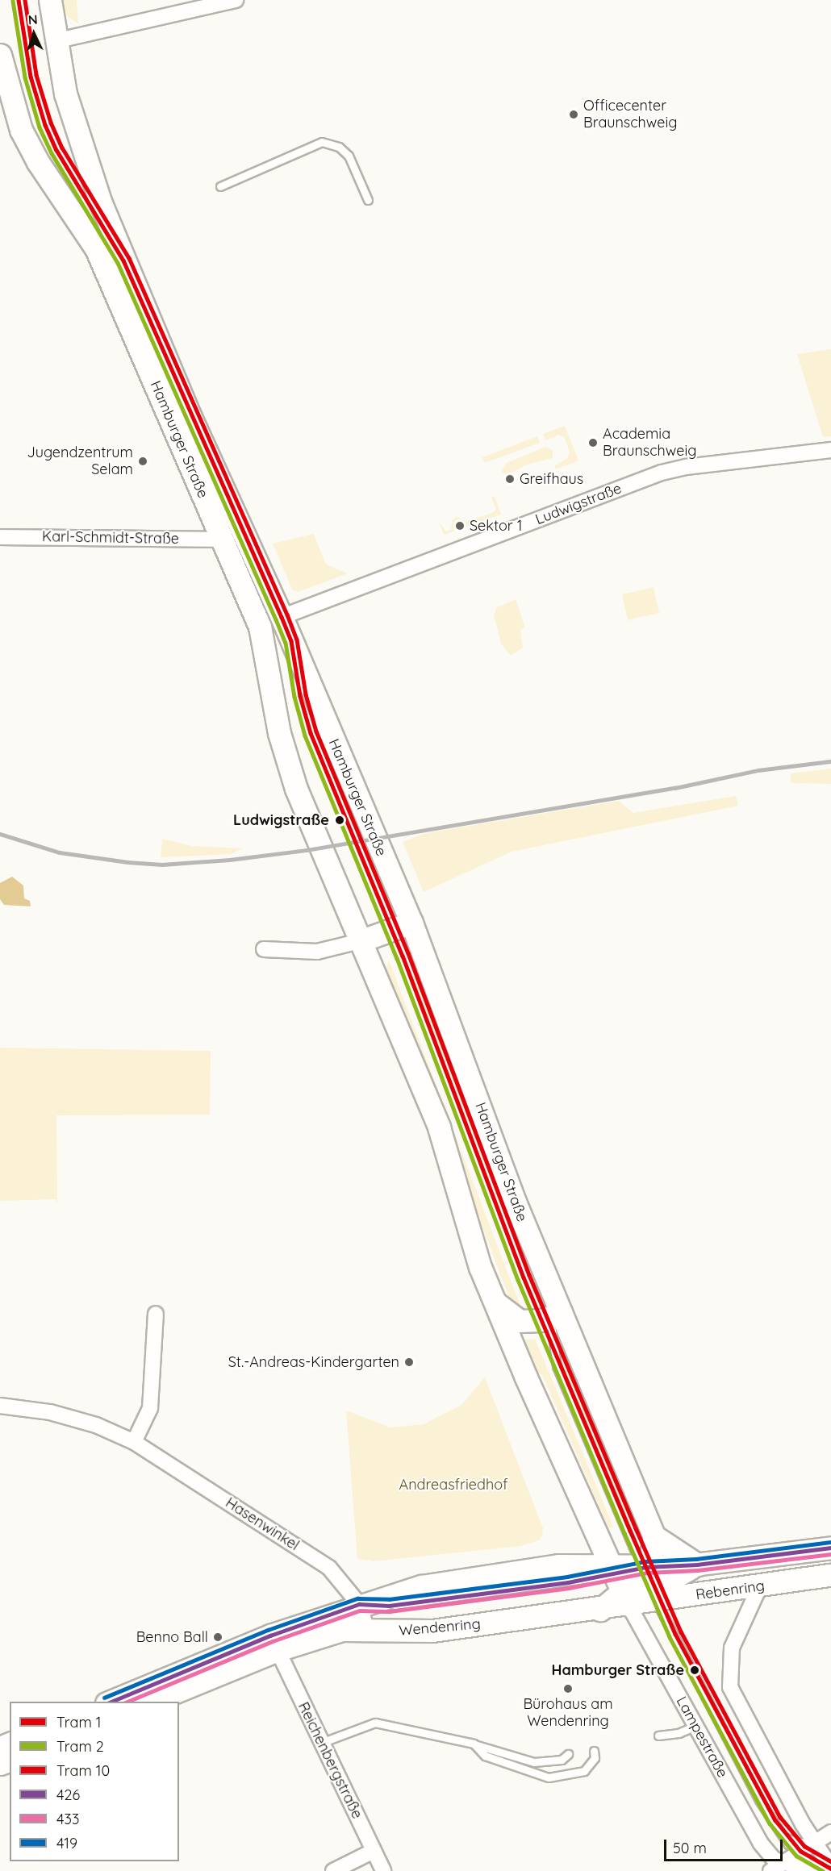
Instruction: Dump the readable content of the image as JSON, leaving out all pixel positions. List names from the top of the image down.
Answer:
{
  "streets": {
    "main road": ["Hamburger Straße", "Rebenring", "Wendenring"],
    "street": [
      "Ludwigstraße",
      "Karl-Schmidt-Straße",
      "Hasenwinkel",
      "Lampestraße",
      "Reichenbergstraße"
    ]
  },
  "crossings": [
    ["Hamburger Straße", "Ludwigstraße"],
    ["Hamburger Straße", "Karl-Schmidt-Straße"],
    ["Hamburger Straße", "Rebenring"],
    ["Hamburger Straße", "Wendenring"],
    ["Hamburger Straße", "Lampestraße"],
    ["Hasenwinkel", "Wendenring"],
    ["Rebenring", "Wendenring"],
    ["Rebenring", "Lampestraße"],
    ["Wendenring", "Lampestraße"],
    ["Wendenring", "Reichenbergstraße"]
  ],
  "parks": ["Andreasfriedhof"],
  "places": [
    "Officecenter Braunschweig",
    "Academia Braunschweig",
    "Jugendzentrum Selam",
    "Greifhaus",
    "Sektor 1",
    "Ludwigstraße",
    "St.-Andreas-Kindergarten",
    "Benno Ball",
    "Hamburger Straße",
    "Bürohaus am Wendenring"
  ],
  "lines": [
    "tram line 1",
    "tram line 10",
    "tram line 2",
    "transit line 419",
    "transit line 426",
    "transit line 433"
  ],
  "legend": [
    "Tram 1",
    "Tram 2",
    "Tram 10",
    "426",
    "433",
    "419"
  ],
  "scale_bar": "50 m",
  "north": "top"
}
